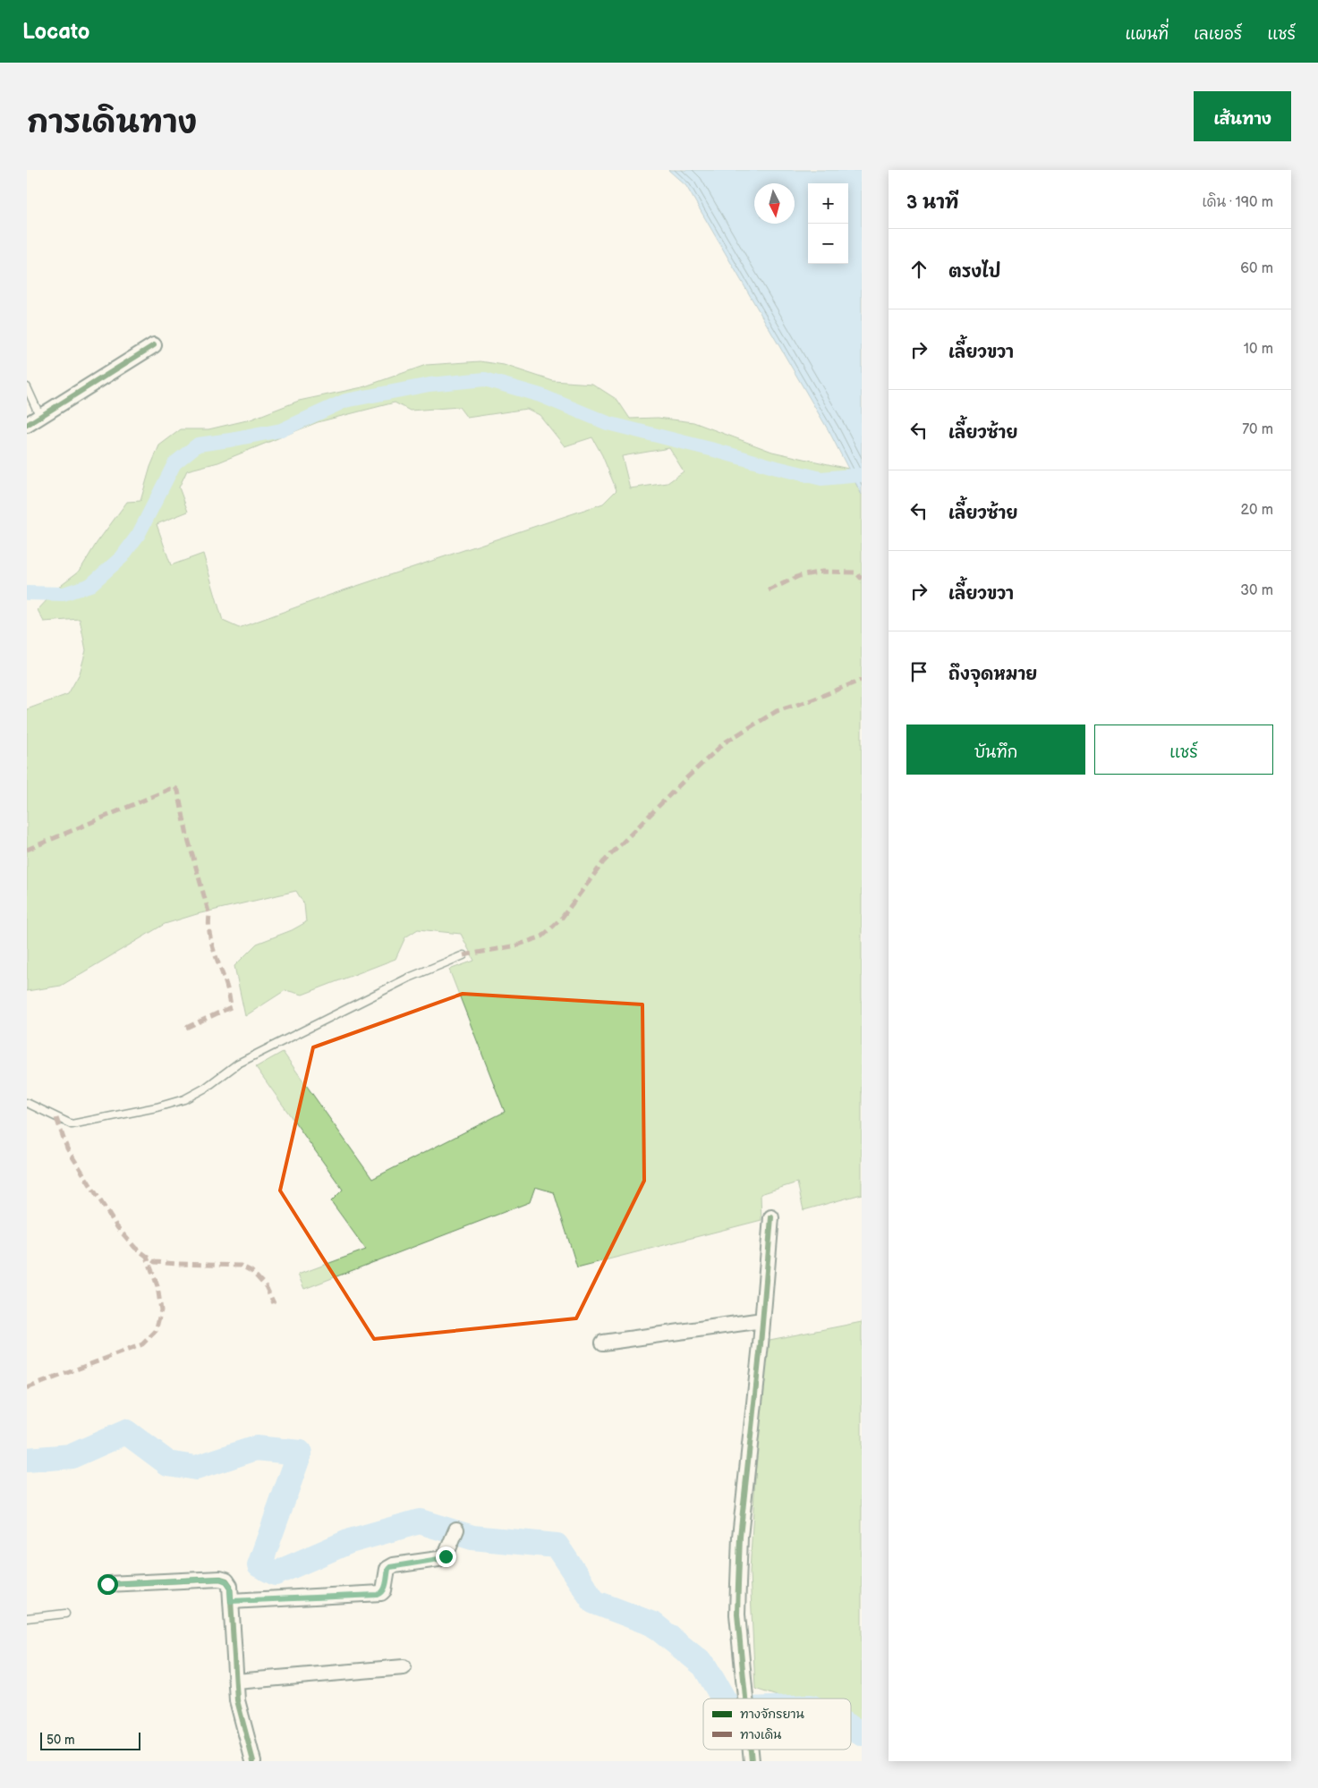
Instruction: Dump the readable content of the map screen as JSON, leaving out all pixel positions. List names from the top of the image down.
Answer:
{
  "legend": ["ทางจักรยาน", "ทางเดิน"],
  "scale_bar": "50 m",
  "north": "bottom",
  "page": {
    "header": "Locato",
    "nav": ["แผนที่", "เลเยอร์", "แชร์"],
    "title": "การเดินทาง",
    "buttons": [
      "เส้นทาง",
      ["บันทึก", "แชร์"]
    ],
    "heading": ["3 นาที", "เดิน · 190 m"],
    "map_buttons": ["+", "−"],
    "list": [
      ["ตรงไป", "60 m"],
      ["เลี้ยวขวา", "10 m"],
      ["เลี้ยวซ้าย", "70 m"],
      ["เลี้ยวซ้าย", "20 m"],
      ["เลี้ยวขวา", "30 m"],
      "ถึงจุดหมาย"
    ],
    "scale": "50 m"
  }
}
